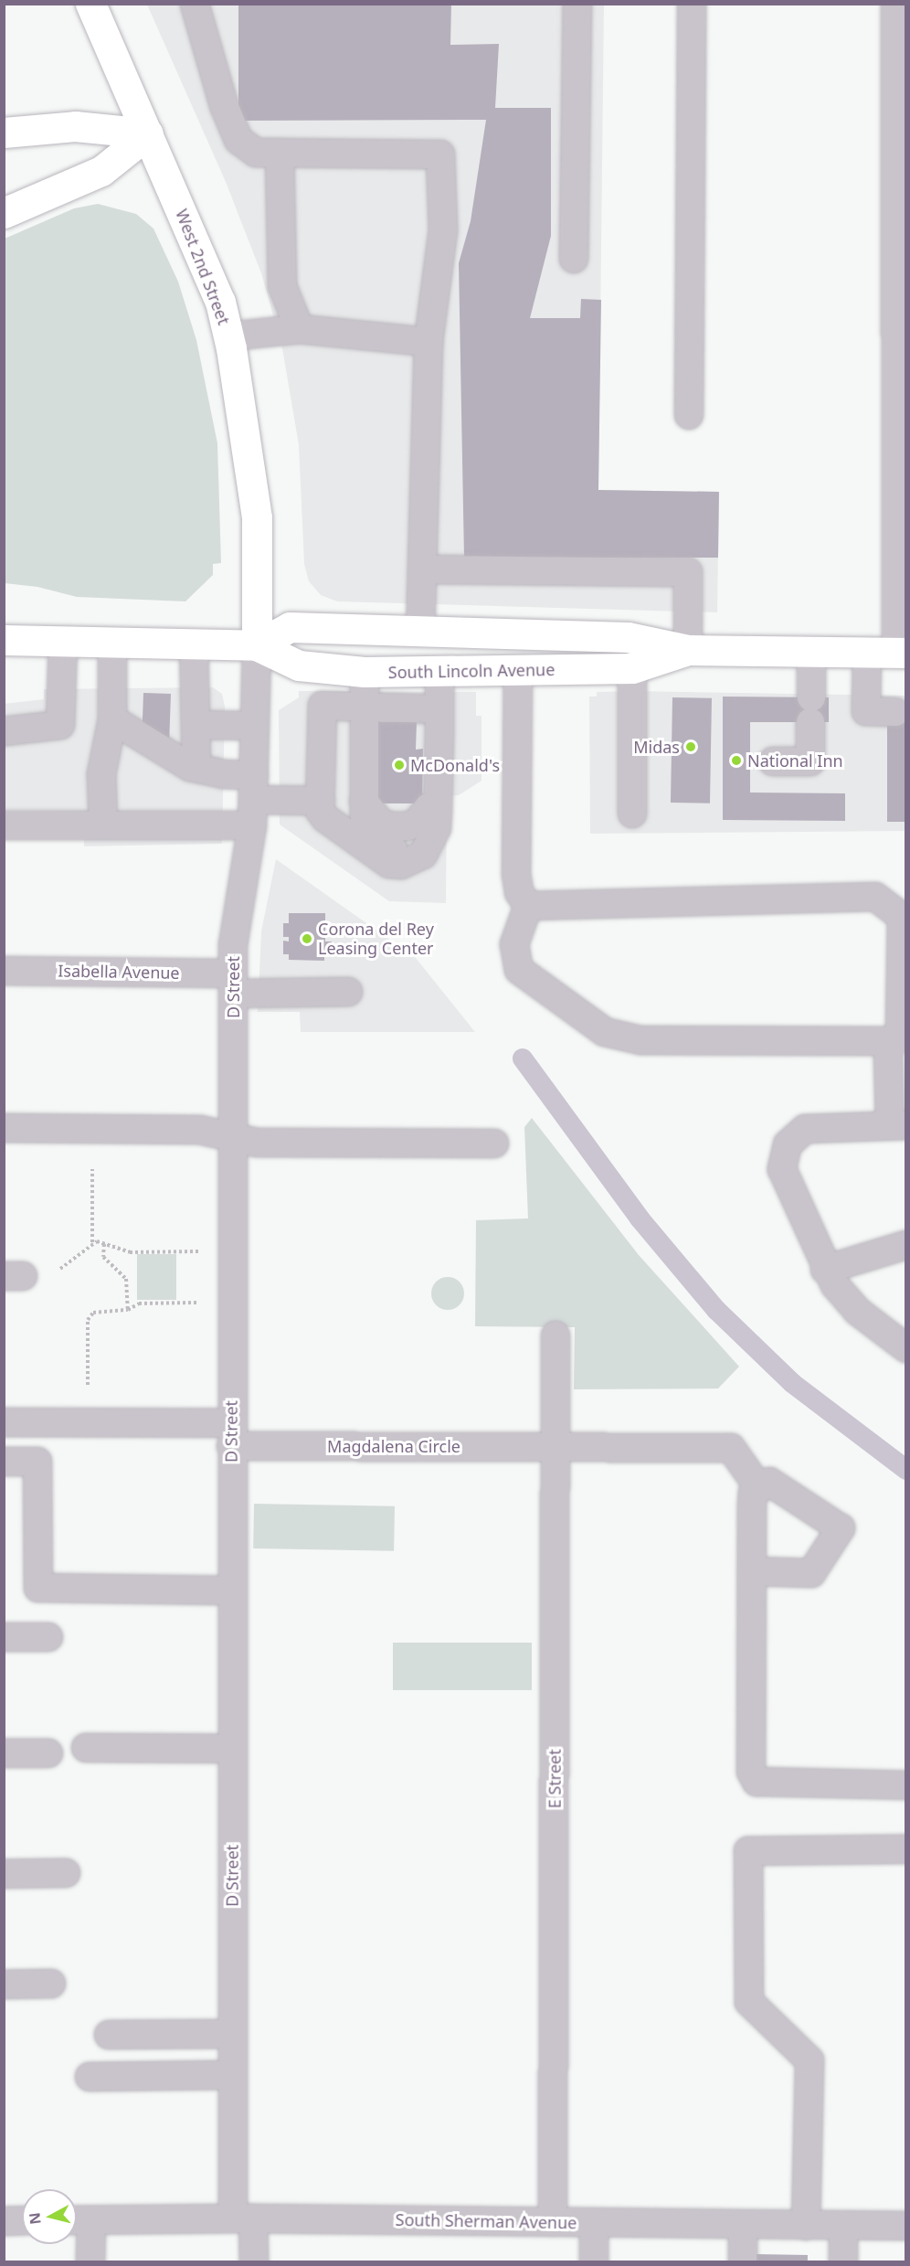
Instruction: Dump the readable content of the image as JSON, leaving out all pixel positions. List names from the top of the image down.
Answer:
{
  "streets": {
    "main road": ["West 2nd Street", "South Lincoln Avenue"],
    "street": [
      "Isabella Avenue",
      "D Street",
      "Magdalena Circle",
      "E Street",
      "South Sherman Avenue"
    ]
  },
  "crossings": [
    ["West 2nd Street", "South Lincoln Avenue"],
    ["West 2nd Street", "D Street"],
    ["South Lincoln Avenue", "D Street"],
    ["Isabella Avenue", "D Street"],
    ["D Street", "Magdalena Circle"],
    ["D Street", "South Sherman Avenue"],
    ["Magdalena Circle", "E Street"],
    ["E Street", "South Sherman Avenue"]
  ],
  "places": [
    "Midas",
    "National Inn",
    "McDonald's",
    "Corona del Rey Leasing Center"
  ],
  "north": "left"
}
